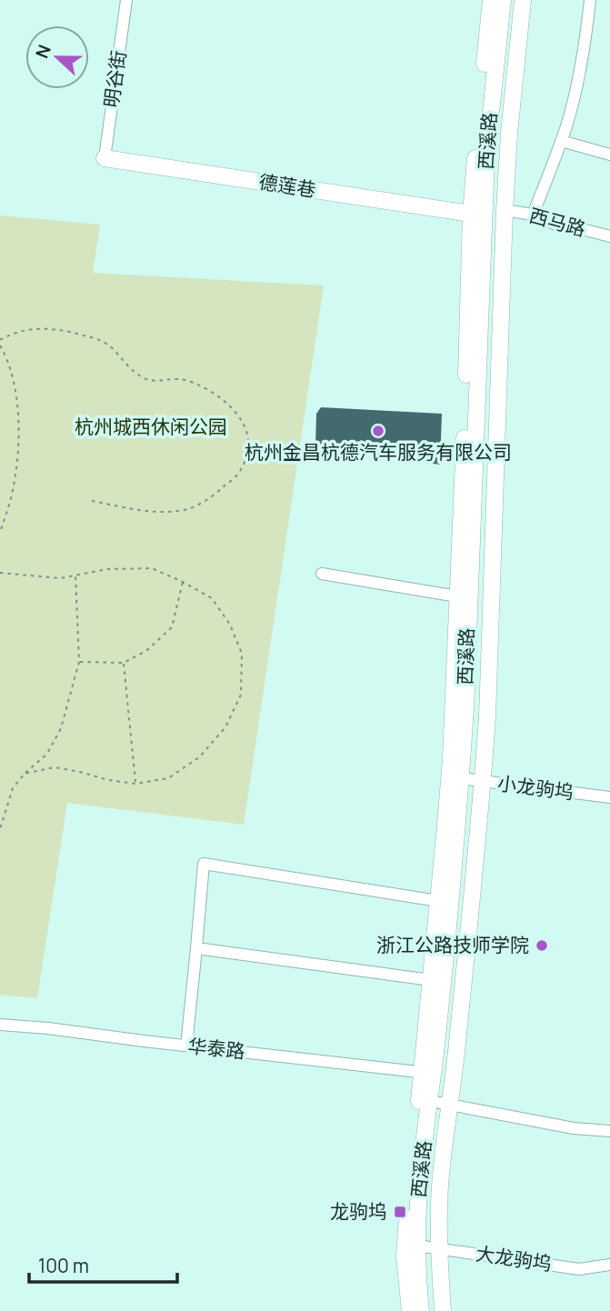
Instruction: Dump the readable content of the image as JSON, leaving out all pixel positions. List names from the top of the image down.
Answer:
{
  "streets": {
    "main road": ["西溪路", "德莲巷"],
    "street": [
      "明谷街",
      "西马路",
      "小龙驹坞",
      "华泰路",
      "大龙驹坞"
    ]
  },
  "crossings": [
    ["明谷街", "德莲巷"],
    ["西溪路", "德莲巷"],
    ["西溪路", "西马路"],
    ["西溪路", "小龙驹坞"],
    ["西溪路", "华泰路"],
    ["西溪路", "大龙驹坞"]
  ],
  "parks": ["杭州城西休闲公园"],
  "places": {
    "other": ["杭州金昌杭德汽车服务有限公司", "浙江公路技师学院"],
    "transit": ["龙驹坞"]
  },
  "scale_bar": "100 m",
  "north": "left"
}
